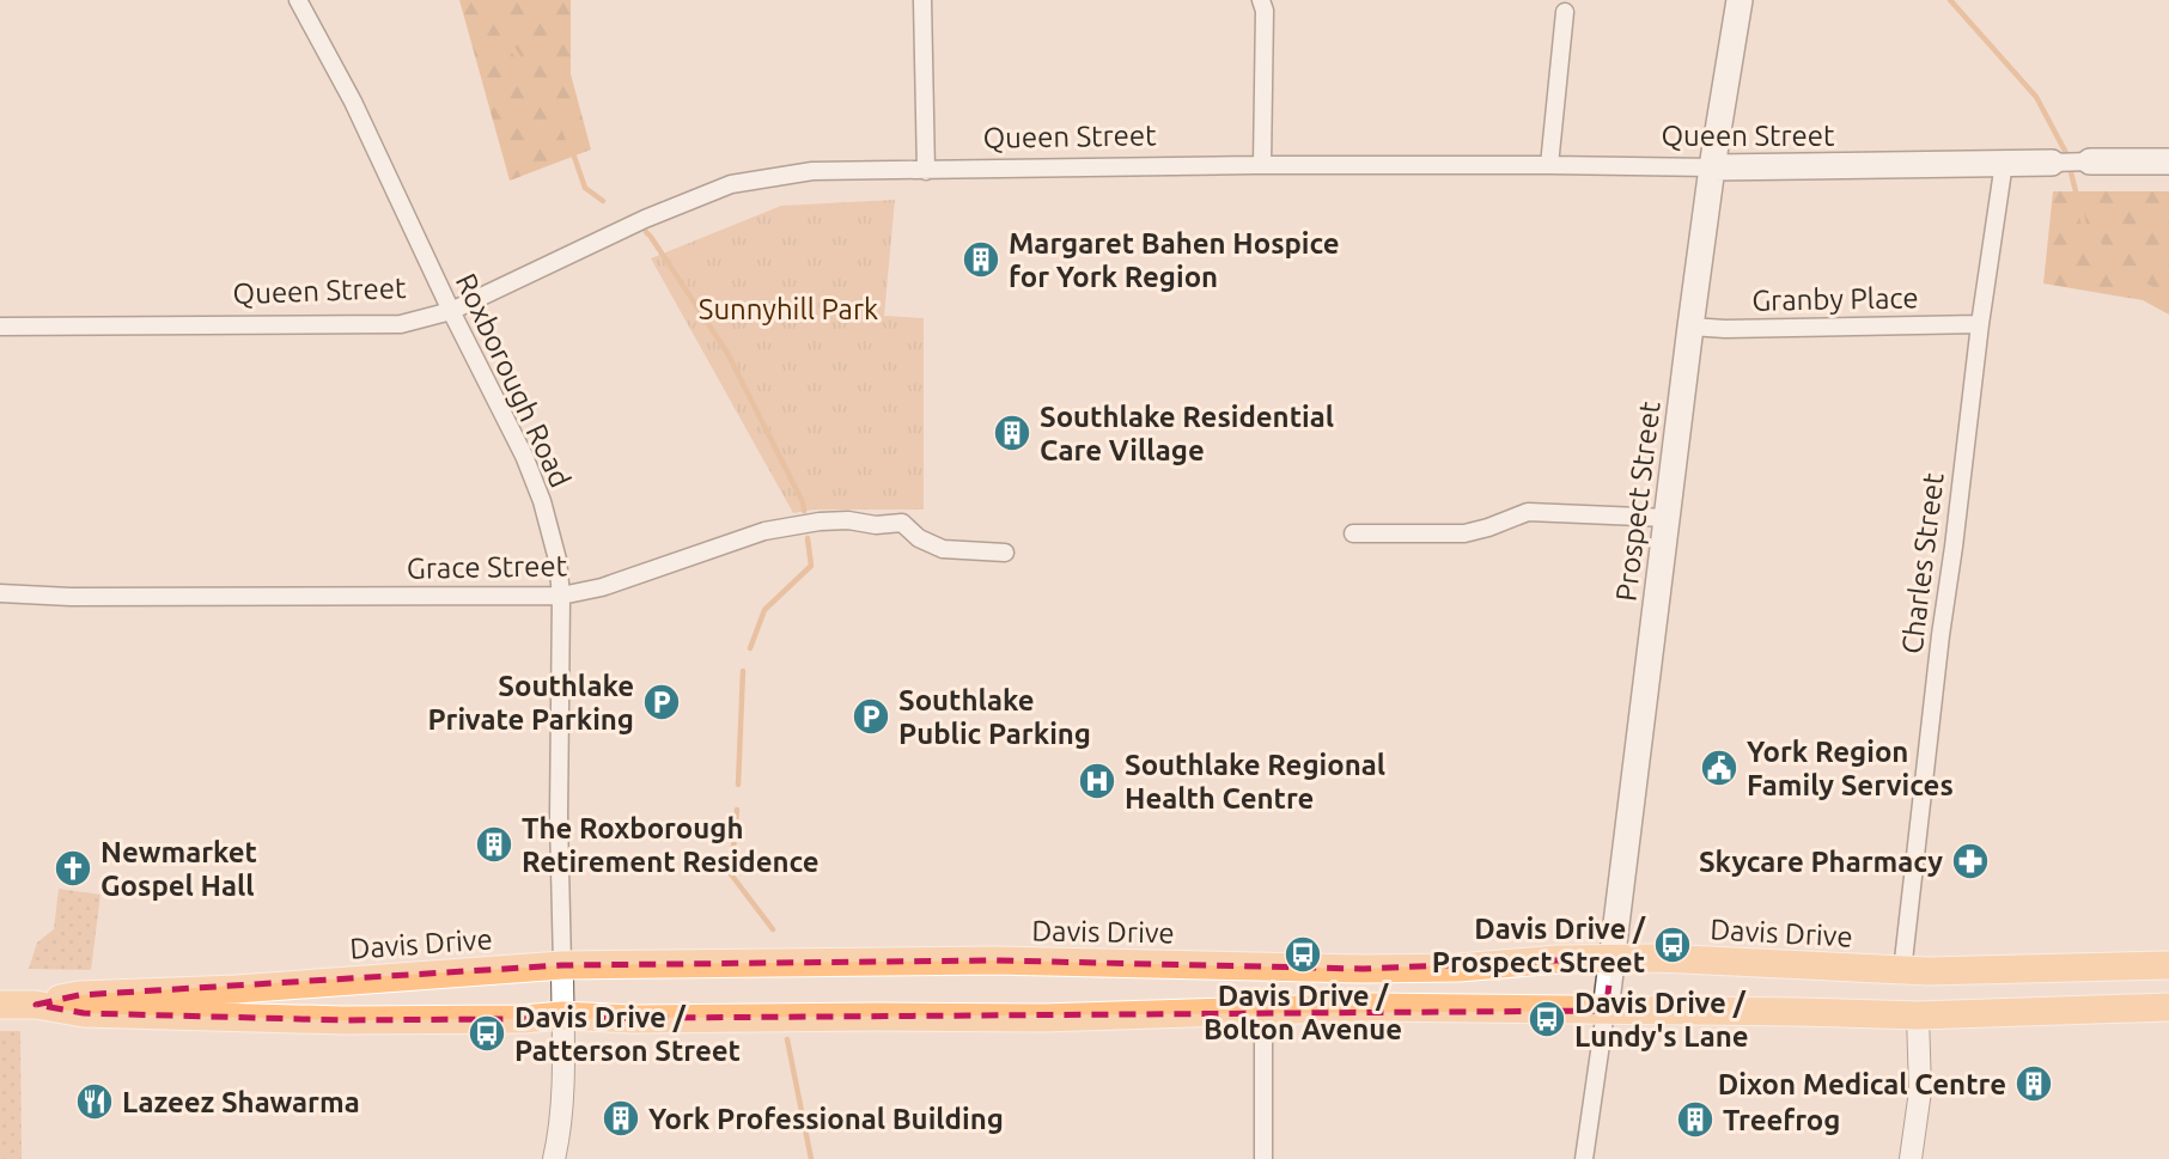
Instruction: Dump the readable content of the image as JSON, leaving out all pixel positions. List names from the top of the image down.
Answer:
{
  "streets": {
    "main road": ["Queen Street", "Prospect Street", "Davis Drive"],
    "street": [
      "Granby Place",
      "Roxborough Road",
      "Charles Street",
      "Grace Street"
    ]
  },
  "crossings": [
    ["Queen Street", "Roxborough Road"],
    ["Queen Street", "Prospect Street"],
    ["Queen Street", "Charles Street"],
    ["Granby Place", "Prospect Street"],
    ["Granby Place", "Charles Street"],
    ["Roxborough Road", "Grace Street"],
    ["Roxborough Road", "Davis Drive"],
    ["Prospect Street", "Davis Drive"],
    ["Charles Street", "Davis Drive"]
  ],
  "parks": ["Sunnyhill Park"],
  "places": {
    "building": [
      "Margaret Bahen Hospice for York Region",
      "Southlake Residential Care Village",
      "The Roxborough Retirement Residence",
      "Dixon Medical Centre",
      "York Professional Building",
      "Treefrog"
    ],
    "parking": ["Southlake Private Parking", "Southlake Public Parking"],
    "public building": ["York Region Family Services"],
    "hospital": ["Southlake Regional Health Centre"],
    "pharmacy": ["Skycare Pharmacy"],
    "church": ["Newmarket Gospel Hall"],
    "bus stop": [
      "Davis Drive / Prospect Street",
      "Davis Drive / Bolton Avenue",
      "Davis Drive / Lundy's Lane",
      "Davis Drive / Patterson Street"
    ],
    "restaurant": ["Lazeez Shawarma"]
  }
}
